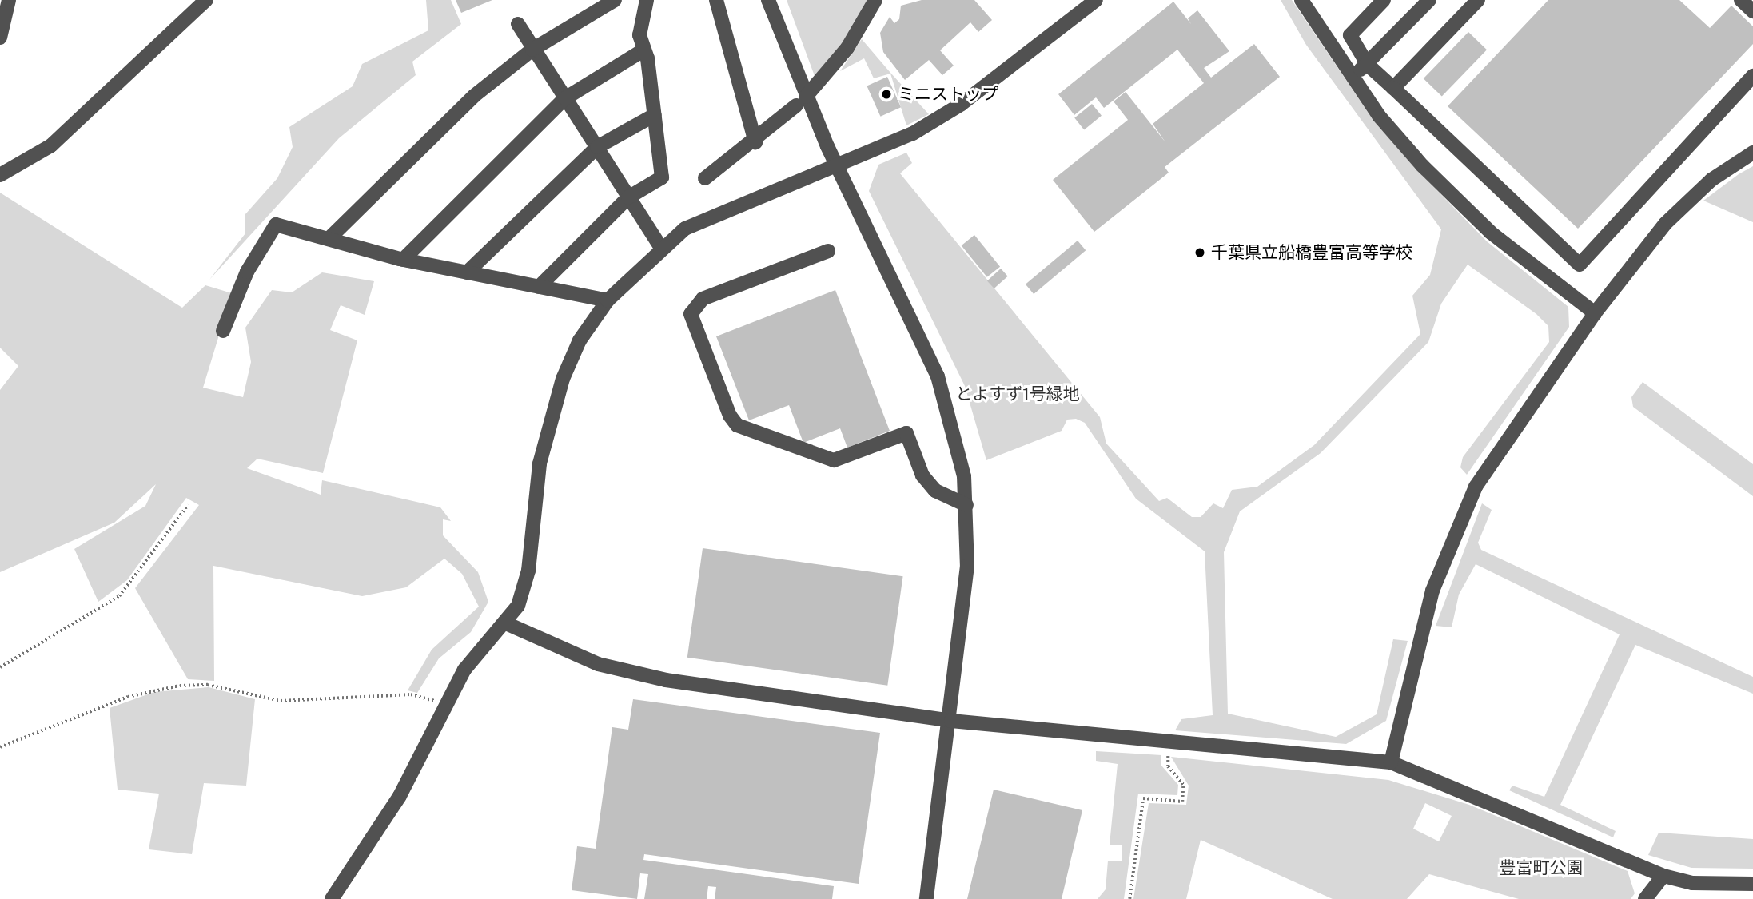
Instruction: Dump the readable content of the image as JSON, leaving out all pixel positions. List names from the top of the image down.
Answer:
{
  "parks": ["とよすず1号緑地", "豊富町公園"],
  "places": ["ミニストップ", "千葉県立船橋豊富高等学校"]
}
